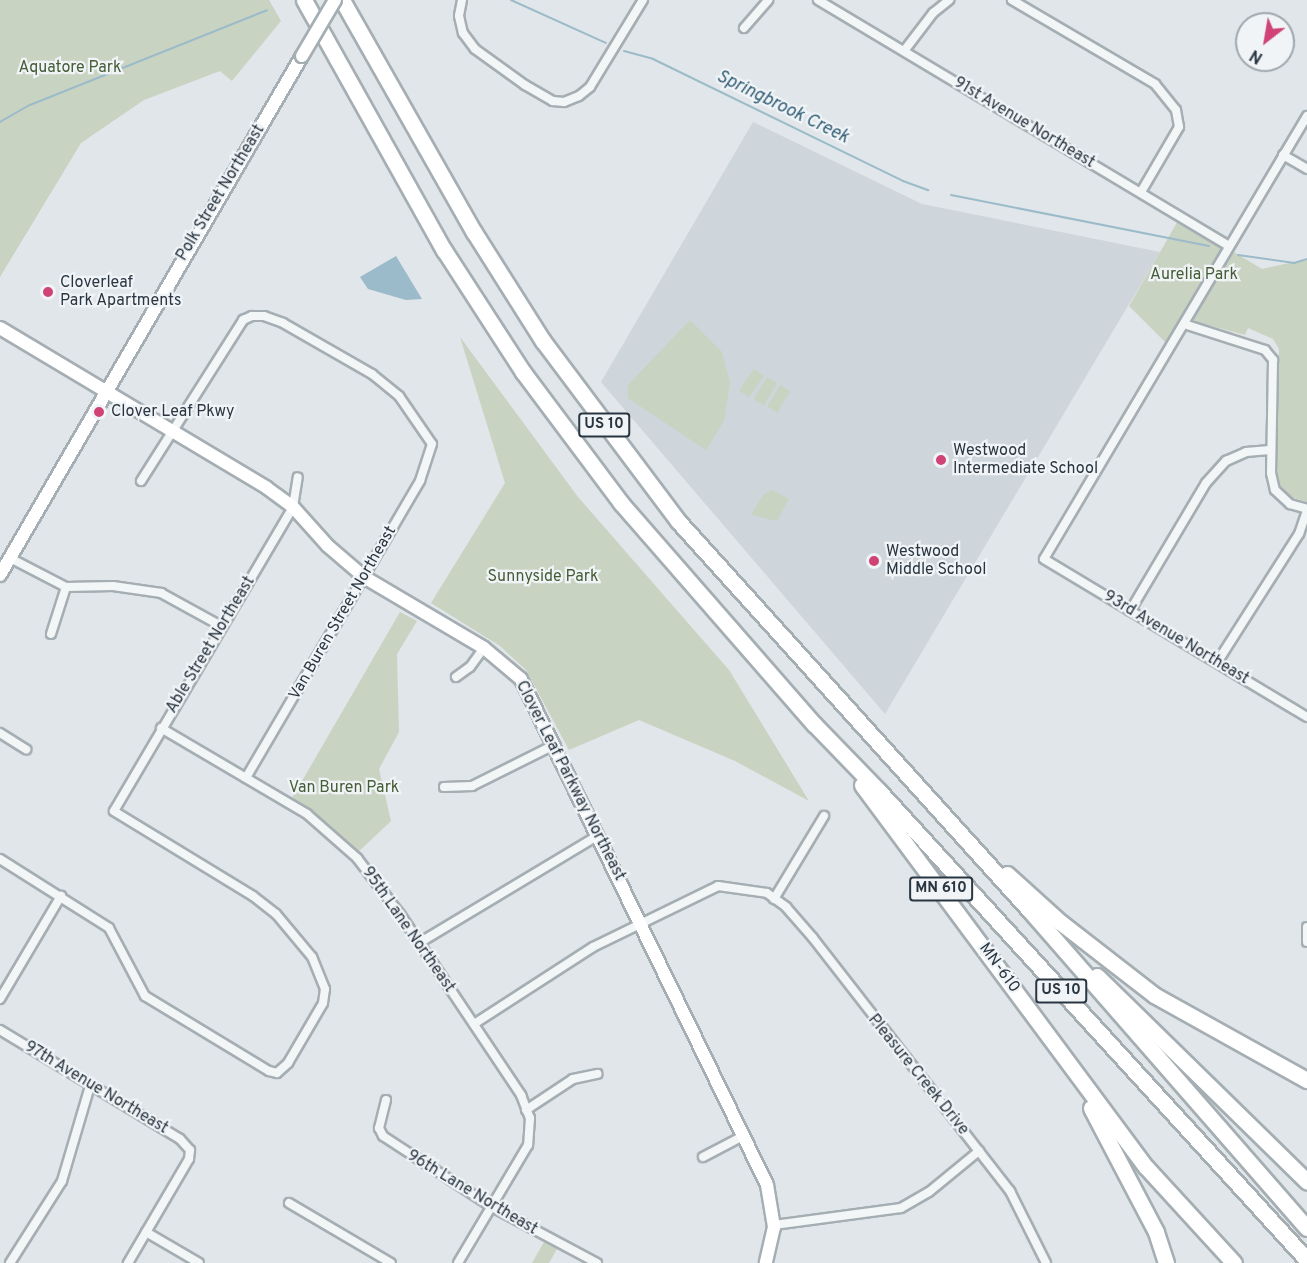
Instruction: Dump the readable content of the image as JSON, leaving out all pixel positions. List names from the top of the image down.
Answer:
{
  "streets": {
    "highway": ["US 10", "MN 610", "MN-610"],
    "street": [
      "91st Avenue Northeast",
      "Polk Street Northeast",
      "Van Buren Street Northeast",
      "93rd Avenue Northeast",
      "Able Street Northeast",
      "Clover Leaf Parkway Northeast",
      "95th Lane Northeast",
      "Pleasure Creek Drive",
      "97th Avenue Northeast",
      "96th Lane Northeast"
    ]
  },
  "crossings": [
    ["Polk Street Northeast", "Clover Leaf Parkway Northeast"],
    ["US 10", "MN-610"],
    ["Van Buren Street Northeast", "Clover Leaf Parkway Northeast"],
    ["Van Buren Street Northeast", "95th Lane Northeast"],
    ["Able Street Northeast", "Clover Leaf Parkway Northeast"],
    ["Able Street Northeast", "95th Lane Northeast"],
    ["95th Lane Northeast", "96th Lane Northeast"]
  ],
  "water": ["Springbrook Creek"],
  "parks": [
    "Aquatore Park",
    "Aurelia Park",
    "Sunnyside Park",
    "Van Buren Park"
  ],
  "places": [
    "Cloverleaf Park Apartments",
    "Clover Leaf Pkwy",
    "Westwood Intermediate School",
    "Westwood Middle School"
  ],
  "north": "bottom left"
}
